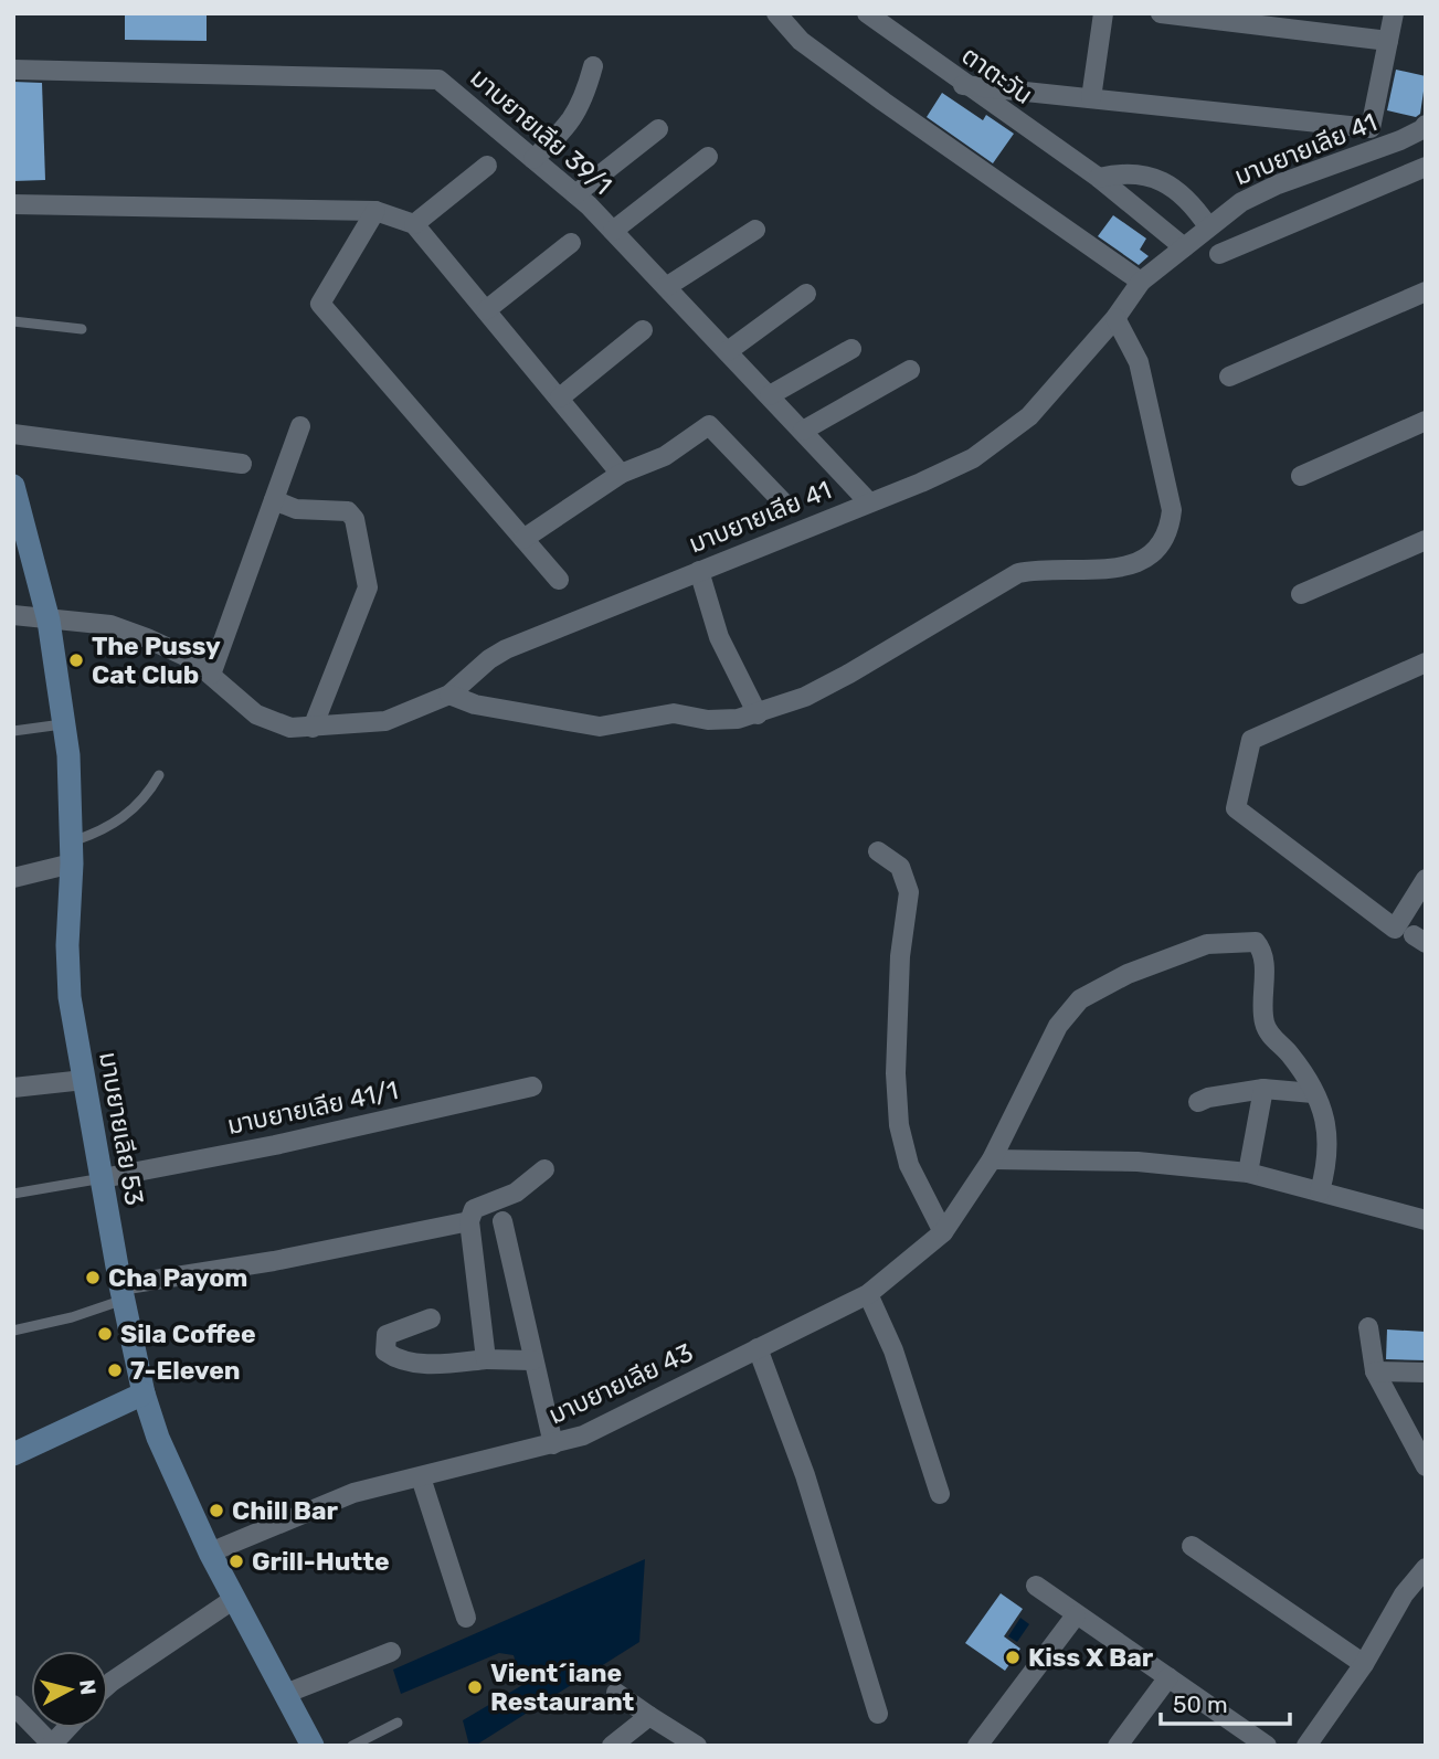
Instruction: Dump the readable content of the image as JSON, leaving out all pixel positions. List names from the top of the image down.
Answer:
{
  "streets": {
    "street": [
      "ตาตะวัน",
      "มาบยายเลีย 39/1",
      "มาบยายเลีย 41",
      "มาบยายเลีย 41/1",
      "มาบยายเลีย 53",
      "มาบยายเลีย 43"
    ]
  },
  "crossings": [
    ["ตาตะวัน", "มาบยายเลีย 41"],
    ["มาบยายเลีย 39/1", "มาบยายเลีย 41"],
    ["มาบยายเลีย 41", "มาบยายเลีย 53"],
    ["มาบยายเลีย 41/1", "มาบยายเลีย 53"],
    ["มาบยายเลีย 53", "มาบยายเลีย 43"]
  ],
  "places": [
    "The Pussy Cat Club",
    "Cha Payom",
    "Sila Coffee",
    "7-Eleven",
    "Chill Bar",
    "Grill-Hutte",
    "Kiss X Bar",
    "Vient´iane Restaurant"
  ],
  "scale_bar": "50 m",
  "north": "right"
}
